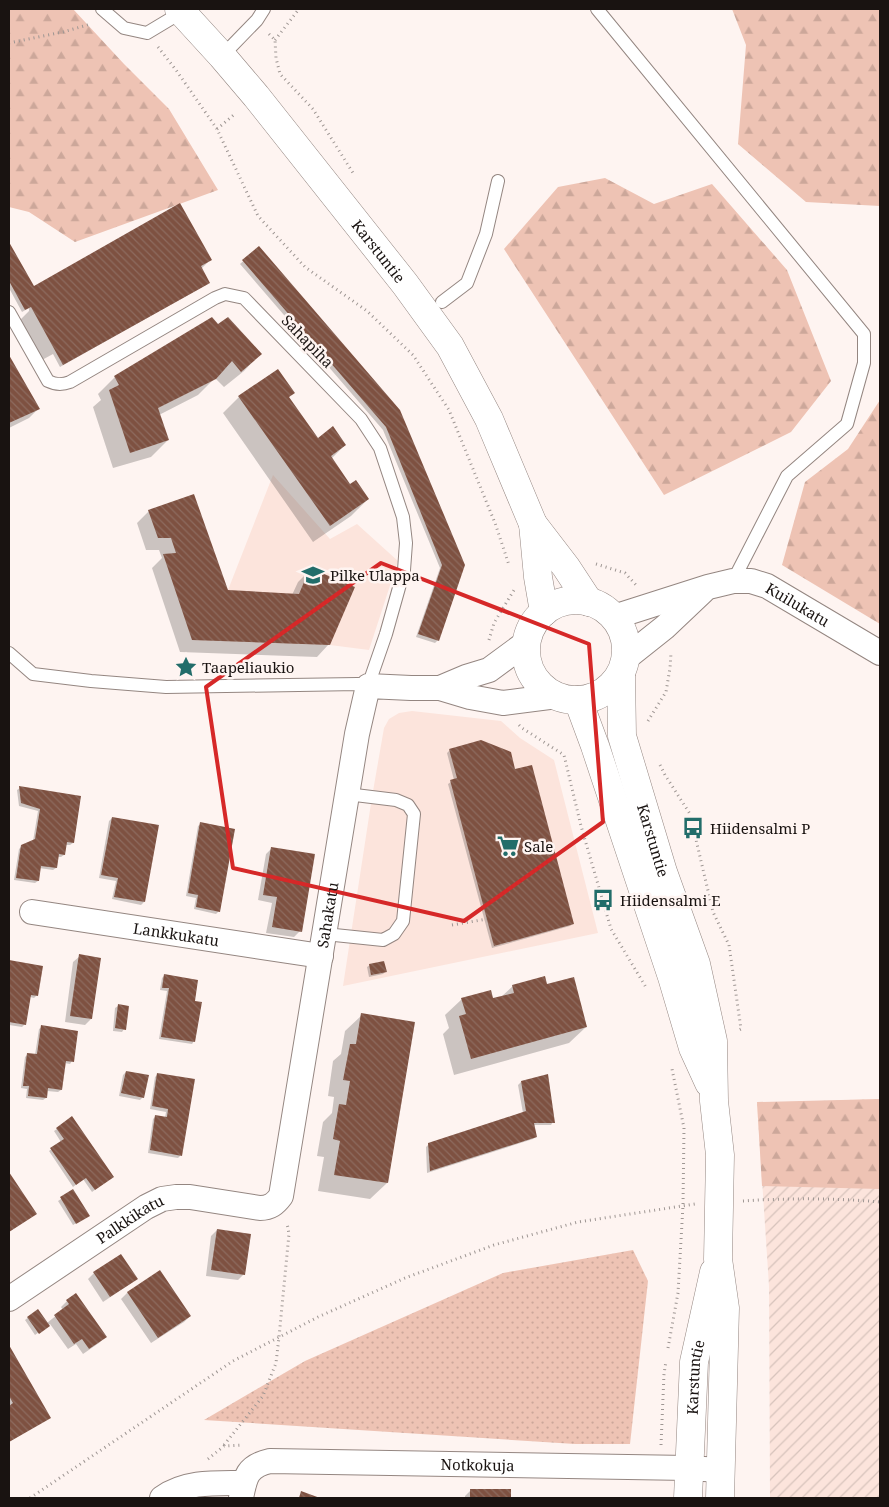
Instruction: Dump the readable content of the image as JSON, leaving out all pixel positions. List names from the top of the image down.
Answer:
{
  "streets": {
    "main road": ["Karstuntie"],
    "street": [
      "Kuilukatu",
      "Sahakatu",
      "Lankkukatu",
      "Palkkikatu",
      "Notkokuja"
    ],
    "lane": ["Sahapiha"]
  },
  "crossings": [
    ["Karstuntie", "Kuilukatu"],
    ["Karstuntie", "Notkokuja"],
    ["Sahapiha", "Sahakatu"],
    ["Sahakatu", "Lankkukatu"],
    ["Sahakatu", "Palkkikatu"]
  ],
  "places": {
    "school or university": ["Pilke Ulappa"],
    "place": ["Taapeliaukio"],
    "bus stop": ["Hiidensalmi P", "Hiidensalmi E"],
    "supermarket": ["Sale"]
  }
}
